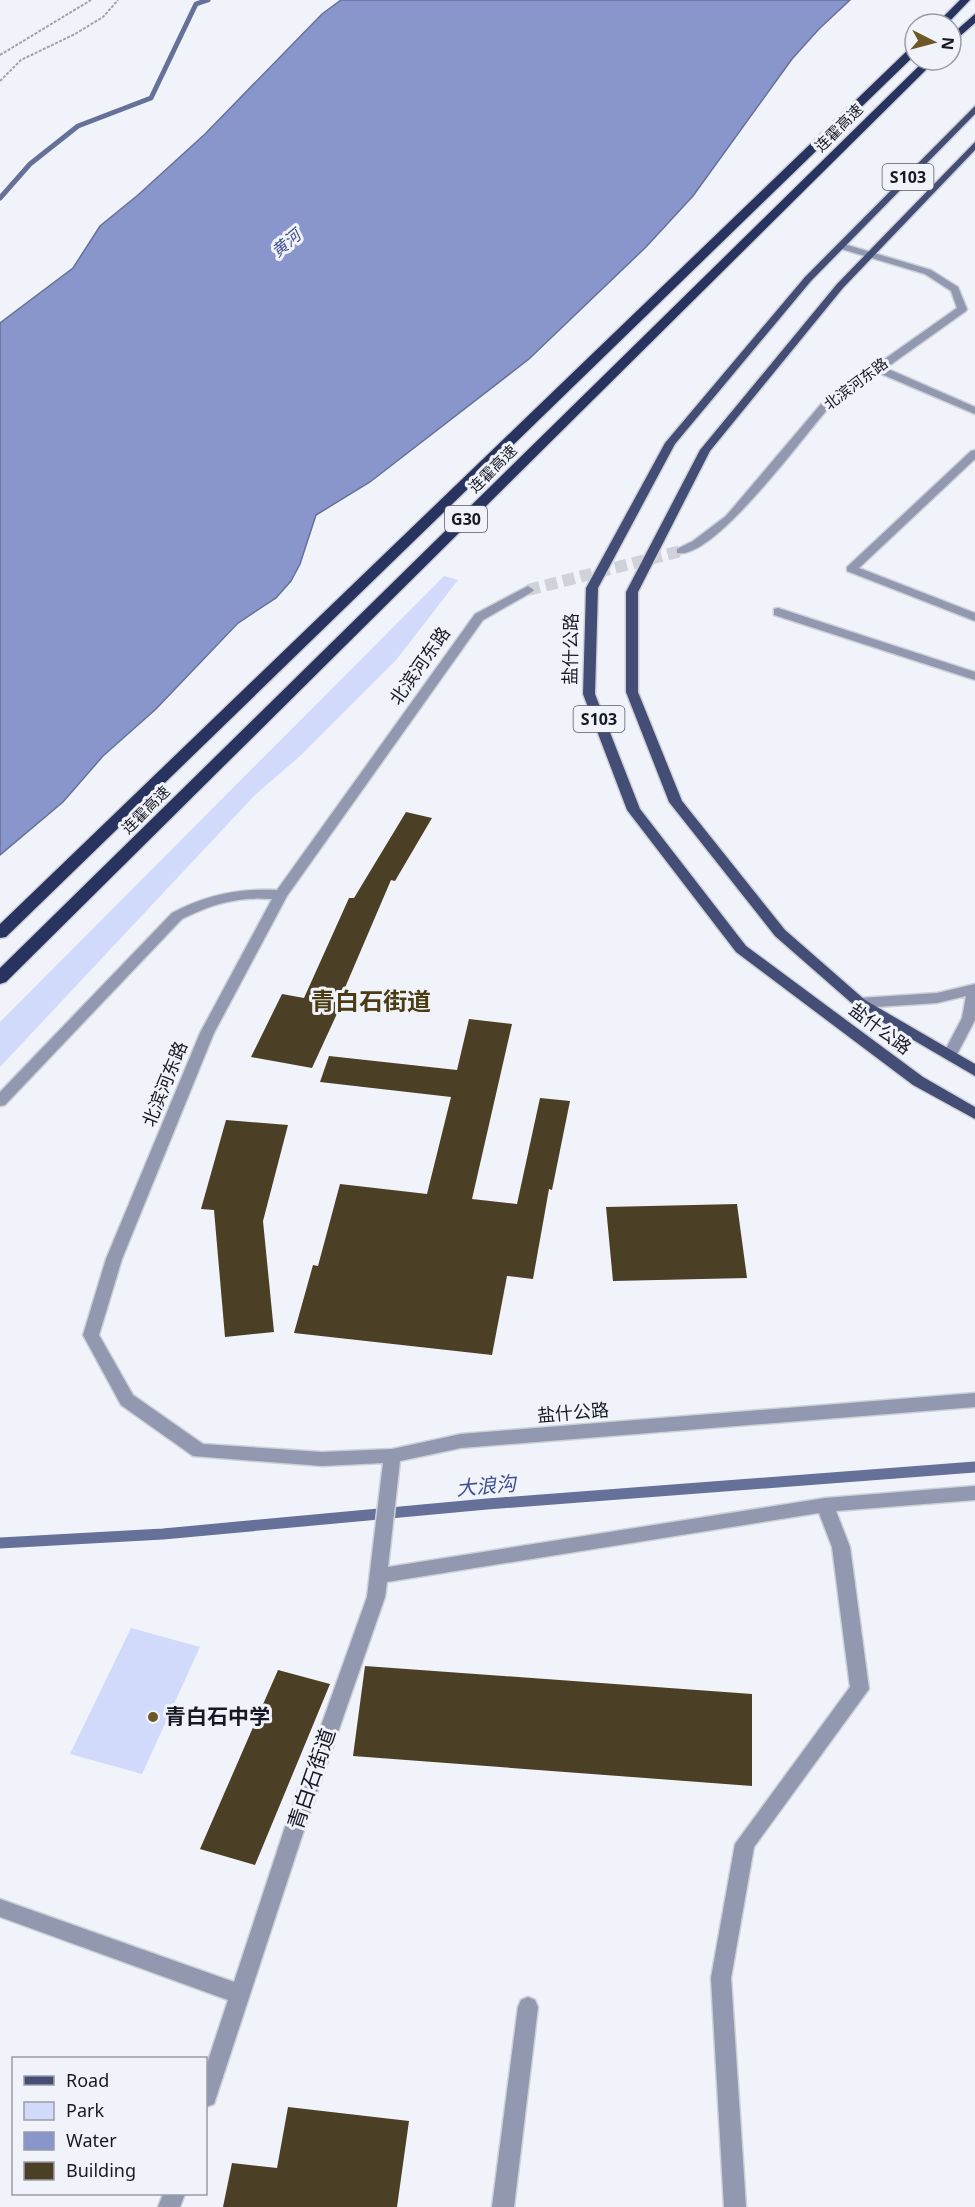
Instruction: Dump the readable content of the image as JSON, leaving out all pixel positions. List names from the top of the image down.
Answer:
{
  "streets": {
    "highway": ["连霍高速", "G30"],
    "main road": ["S103", "盐什公路"],
    "street": ["北滨河东路", "青白石街道"]
  },
  "crossings": [
    ["S103", "北滨河东路"],
    ["S103", "盐什公路"],
    ["北滨河东路", "盐什公路"],
    ["北滨河东路", "青白石街道"],
    ["盐什公路", "青白石街道"]
  ],
  "districts": ["青白石街道"],
  "water": ["黄河", "大浪沟"],
  "places": ["青白石中学"],
  "legend": [
    "Road",
    "Park",
    "Water",
    "Building"
  ],
  "north": "right"
}
